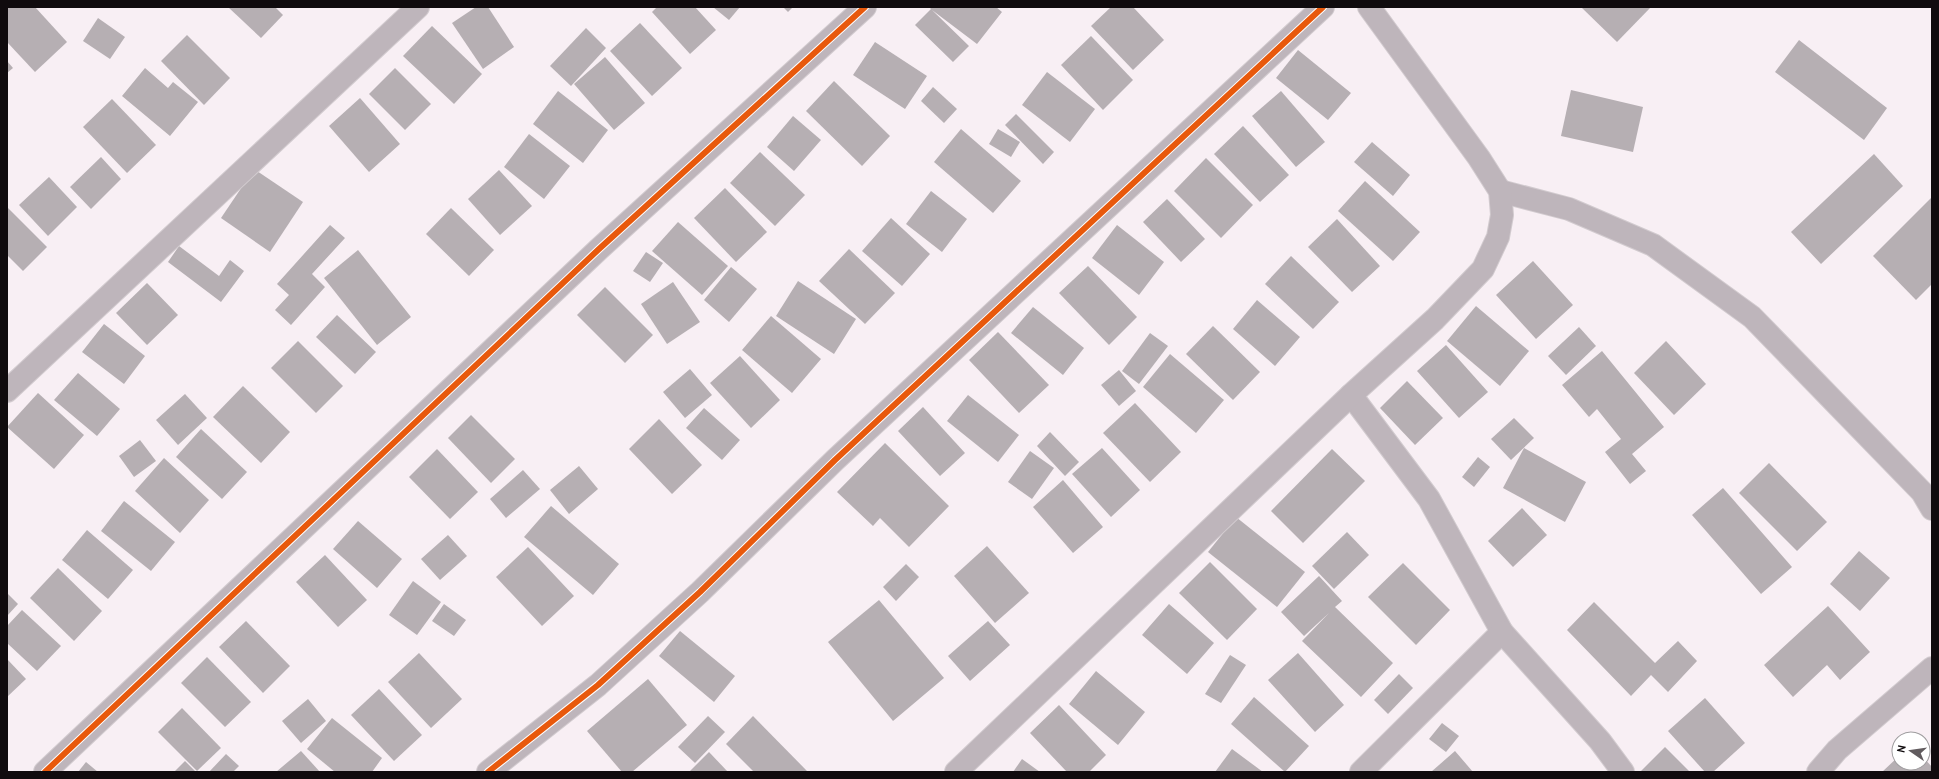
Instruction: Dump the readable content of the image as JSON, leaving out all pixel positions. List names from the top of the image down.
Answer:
{
  "north": "left"
}
